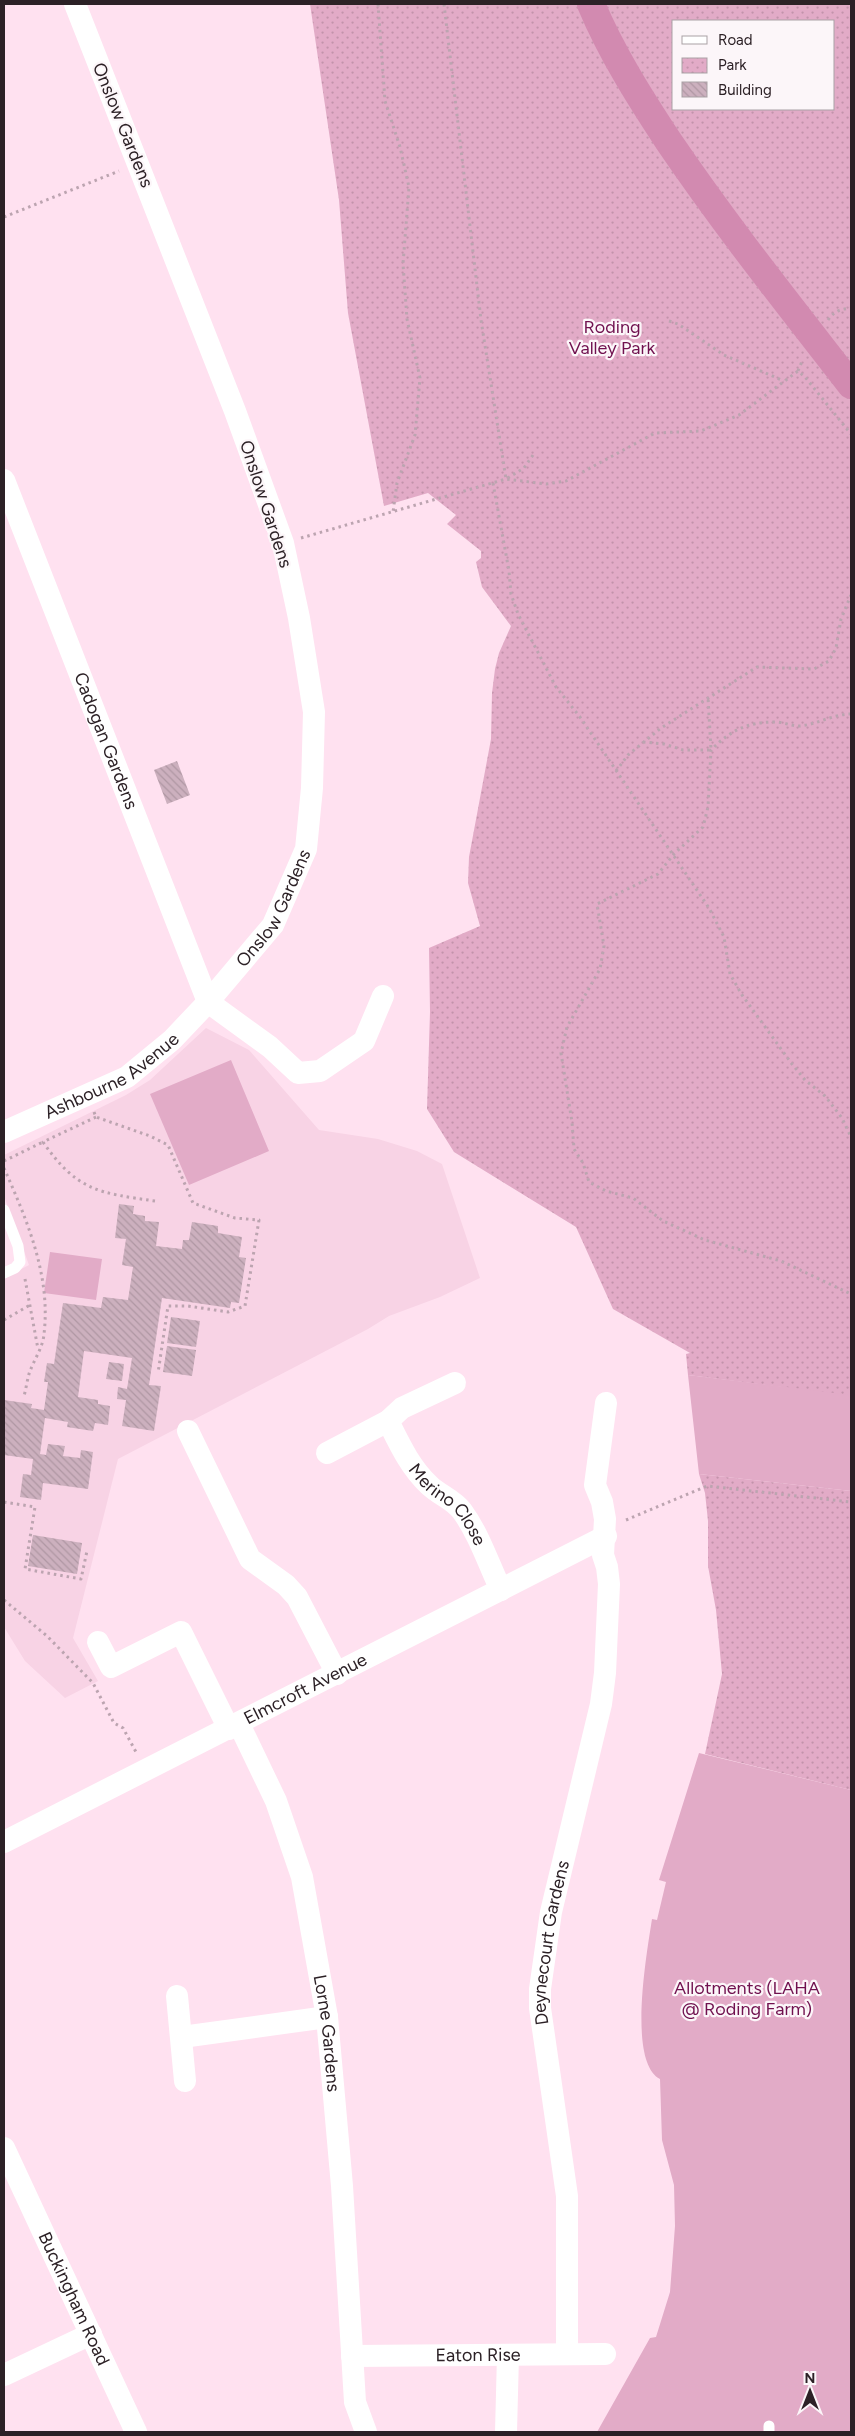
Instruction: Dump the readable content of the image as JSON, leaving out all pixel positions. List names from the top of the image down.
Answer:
{
  "streets": {
    "street": [
      "Onslow Gardens",
      "Cadogan Gardens",
      "Ashbourne Avenue",
      "Merino Close",
      "Elmcroft Avenue",
      "Deynecourt Gardens",
      "Lorne Gardens",
      "Buckingham Road",
      "Eaton Rise"
    ]
  },
  "crossings": [
    ["Onslow Gardens", "Cadogan Gardens"],
    ["Onslow Gardens", "Ashbourne Avenue"],
    ["Cadogan Gardens", "Ashbourne Avenue"],
    ["Merino Close", "Elmcroft Avenue"],
    ["Elmcroft Avenue", "Deynecourt Gardens"],
    ["Elmcroft Avenue", "Lorne Gardens"],
    ["Deynecourt Gardens", "Eaton Rise"],
    ["Lorne Gardens", "Eaton Rise"]
  ],
  "parks": ["Roding Valley Park", "Allotments (LAHA @ Roding Farm)"],
  "legend": ["Road", "Park", "Building"],
  "north": "top"
}
